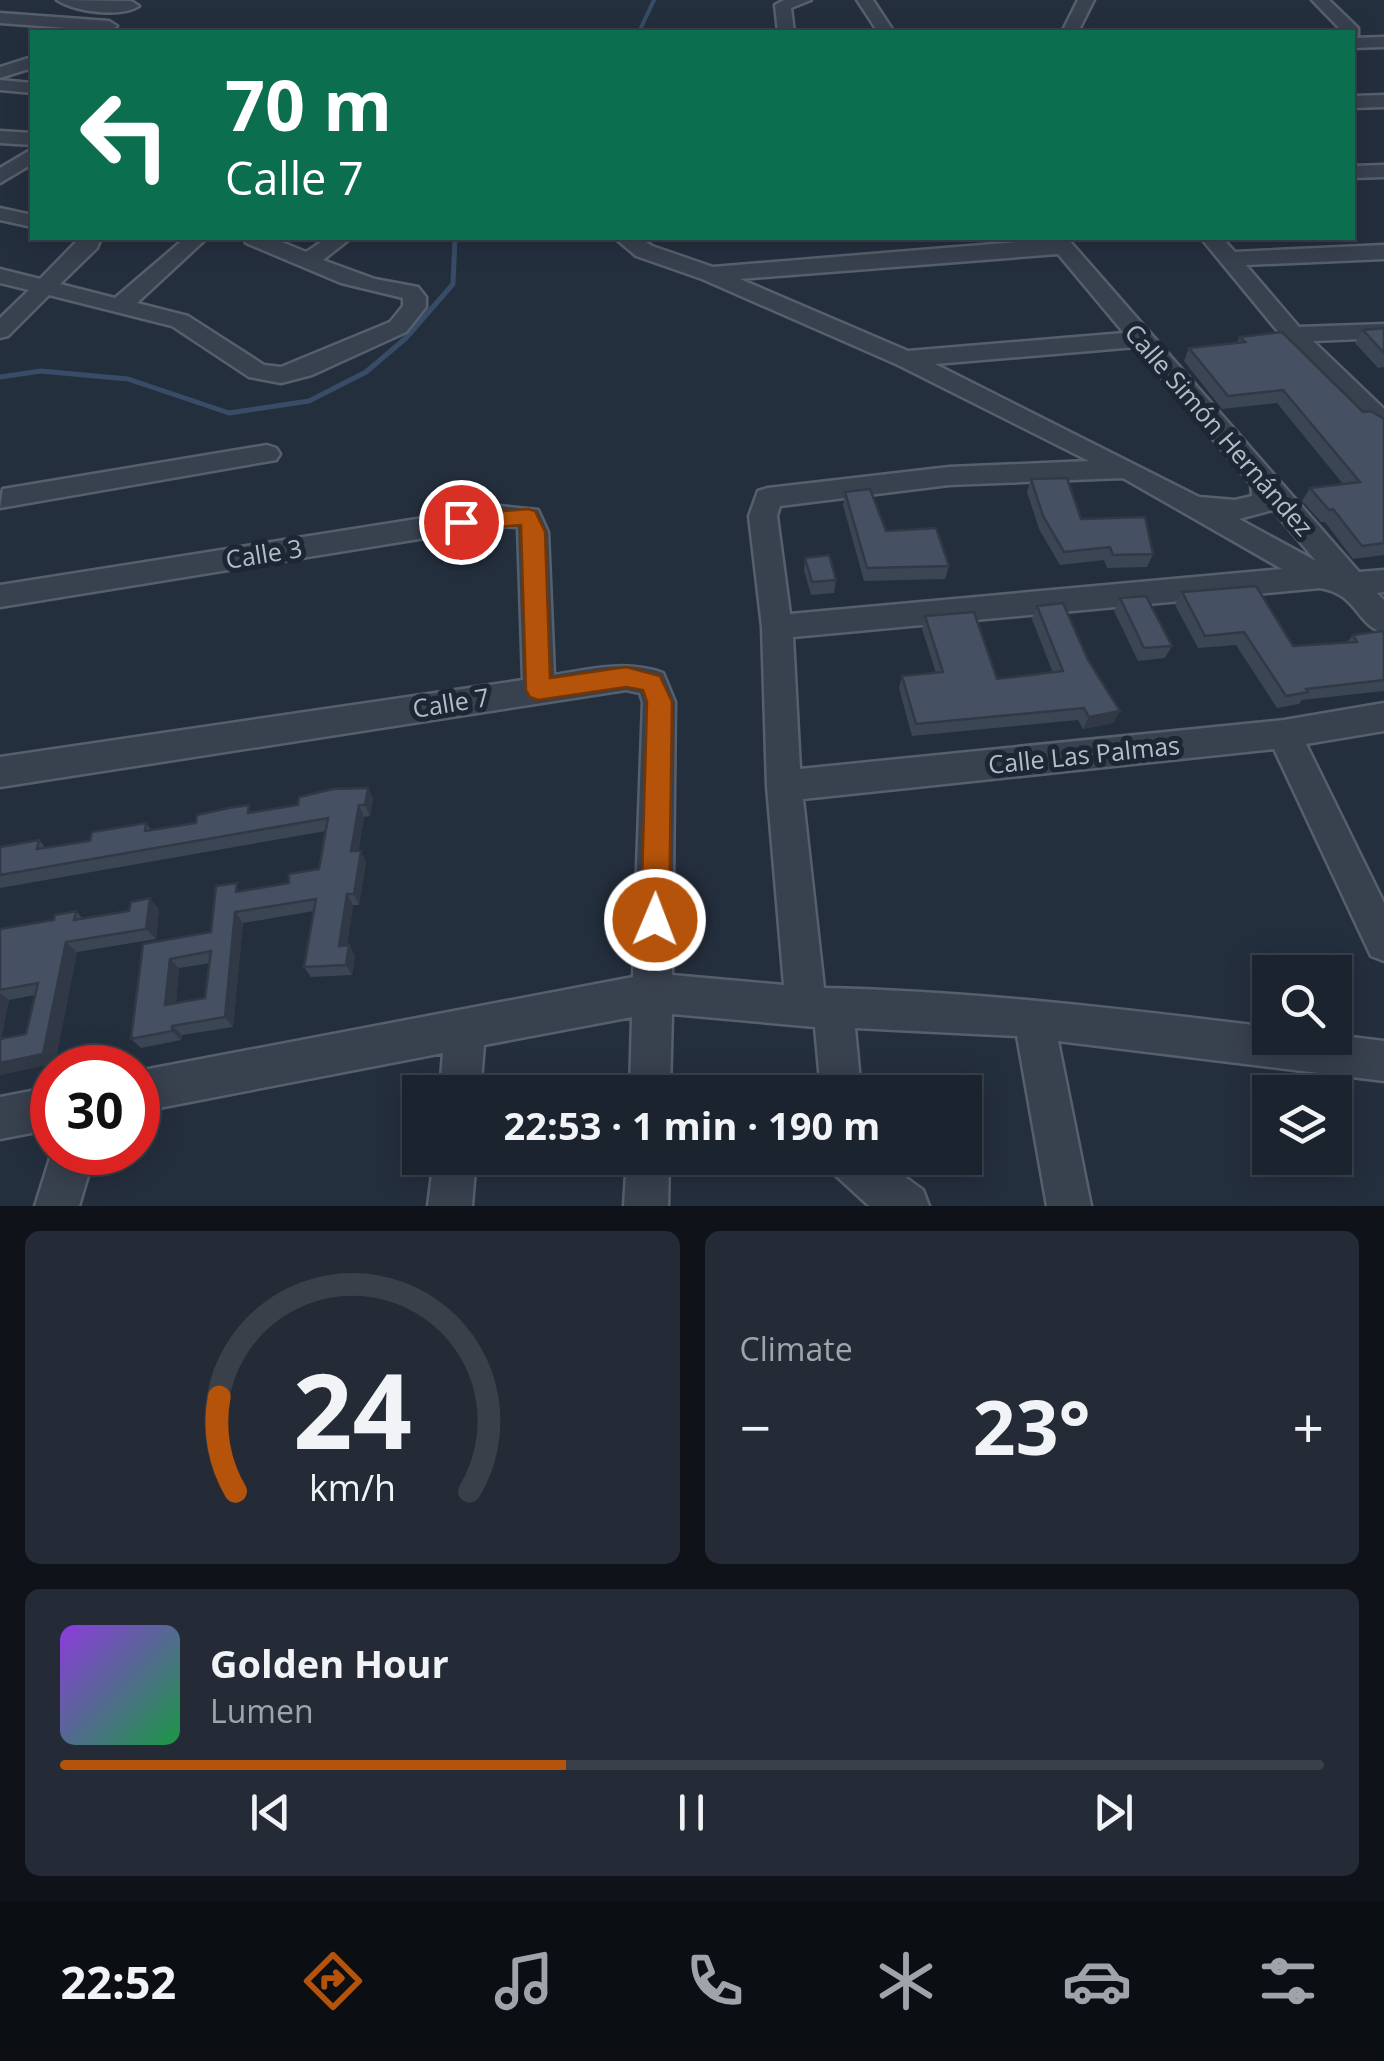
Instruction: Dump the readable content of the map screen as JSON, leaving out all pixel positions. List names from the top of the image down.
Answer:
{
  "streets": {
    "street": [
      "Calle Simón Hernández",
      "Calle 3",
      "Calle 7",
      "Calle Las Palmas"
    ]
  },
  "crossings": [
    ["Calle 3", "Calle 7"]
  ],
  "page": {
    "turn": ["70 m", "Calle 7"],
    "limit": "30",
    "trip": "22:53 · 1 min · 190 m",
    "tile": "Climate",
    "heat": ["−", "23°", "+"],
    "song": ["Golden Hour", "Lumen"],
    "tabs": "22:52",
    "gauge": ["24", "km/h"]
  }
}
